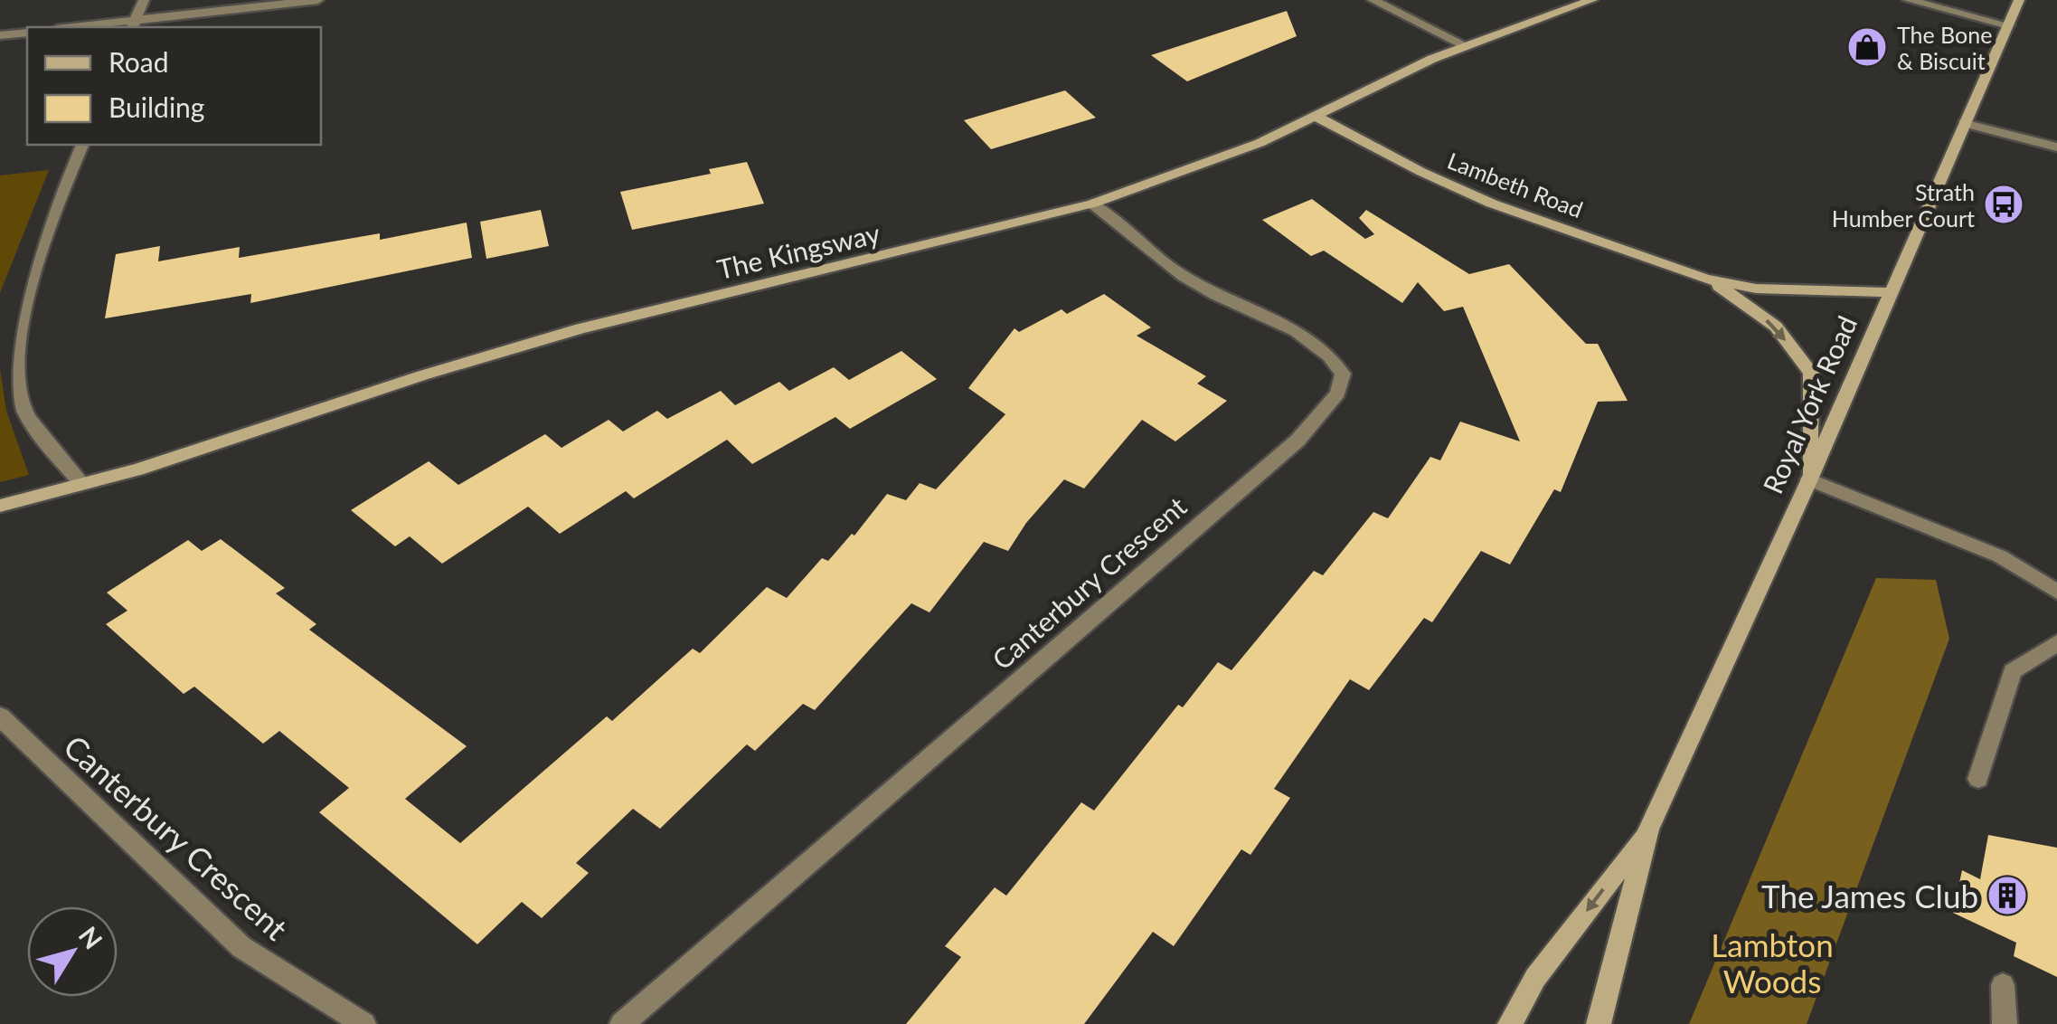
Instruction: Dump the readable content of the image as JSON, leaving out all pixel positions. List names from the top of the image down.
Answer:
{
  "streets": {
    "main road": ["Lambeth Road", "The Kingsway", "Royal York Road"],
    "street": ["Canterbury Crescent"]
  },
  "crossings": [
    ["Lambeth Road", "The Kingsway"],
    ["The Kingsway", "Canterbury Crescent"]
  ],
  "parks": ["Lambton Woods"],
  "places": {
    "shop": ["The Bone & Biscuit"],
    "bus stop": ["Strath Humber Court"],
    "building": ["The James Club"]
  },
  "legend": ["Road", "Building"],
  "north": "top right"
}
